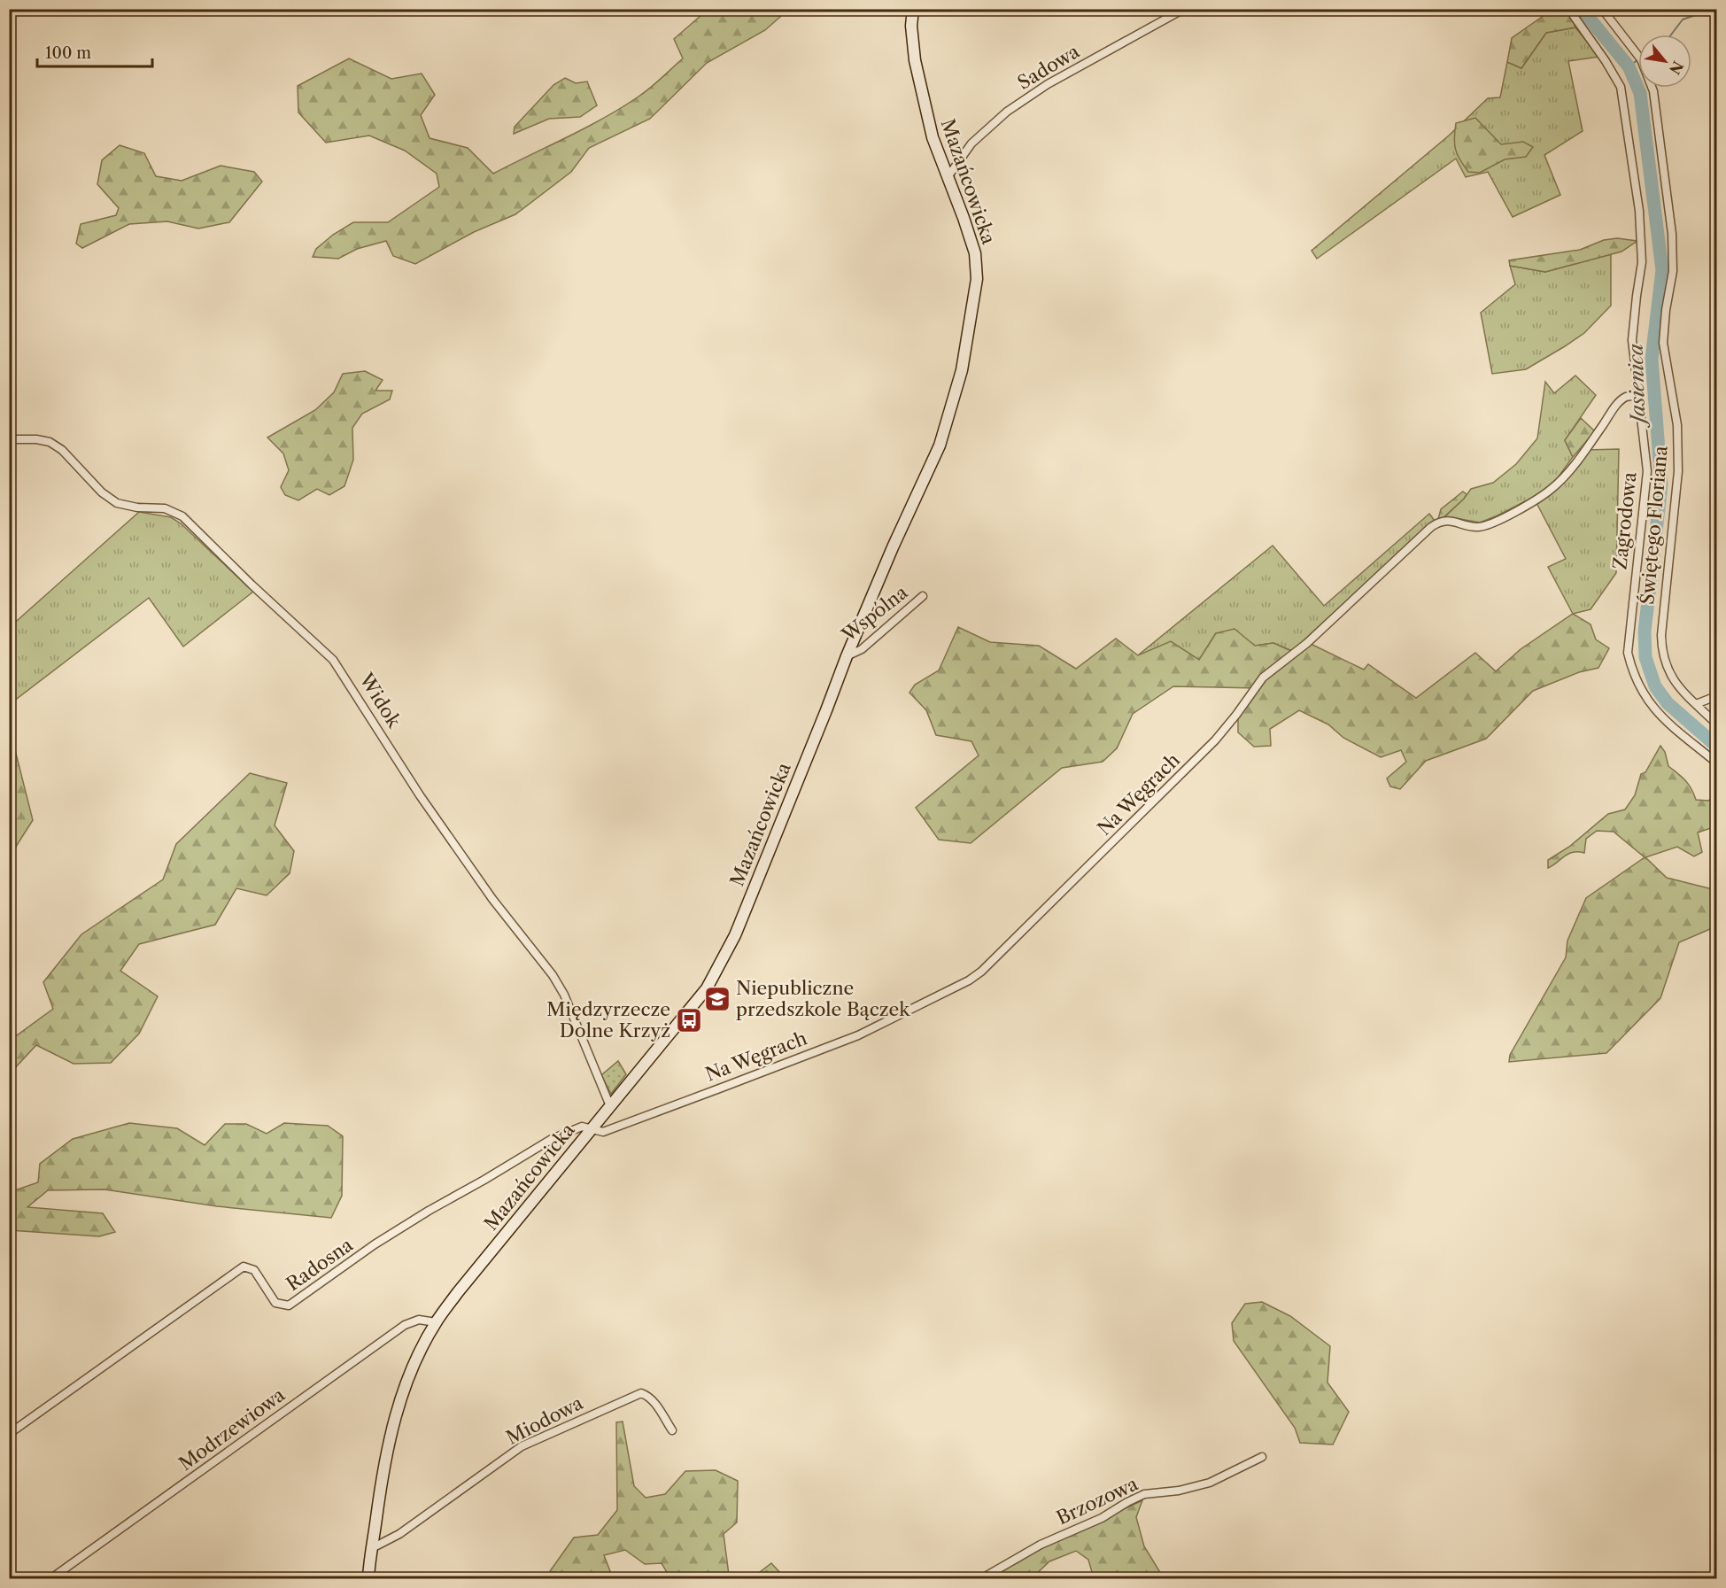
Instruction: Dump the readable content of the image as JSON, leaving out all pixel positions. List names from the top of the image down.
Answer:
{
  "streets": {
    "street": [
      "Sadowa",
      "Mazańcowicka",
      "Zagrodowa",
      "Świętego Floriana",
      "Wspólna",
      "Widok",
      "Na Węgrach",
      "Radosna",
      "Miodowa",
      "Modrzewiowa",
      "Brzozowa"
    ]
  },
  "crossings": [
    ["Sadowa", "Mazańcowicka"],
    ["Mazańcowicka", "Wspólna"],
    ["Mazańcowicka", "Widok"],
    ["Mazańcowicka", "Na Węgrach"],
    ["Mazańcowicka", "Radosna"],
    ["Mazańcowicka", "Miodowa"],
    ["Mazańcowicka", "Modrzewiowa"],
    ["Zagrodowa", "Na Węgrach"],
    ["Na Węgrach", "Radosna"]
  ],
  "water": ["Jasienica"],
  "places": {
    "school or university": ["Niepubliczne przedszkole Bączek"],
    "bus stop": ["Międzyrzecze Dolne Krzyż"]
  },
  "scale_bar": "100 m",
  "north": "bottom right"
}
